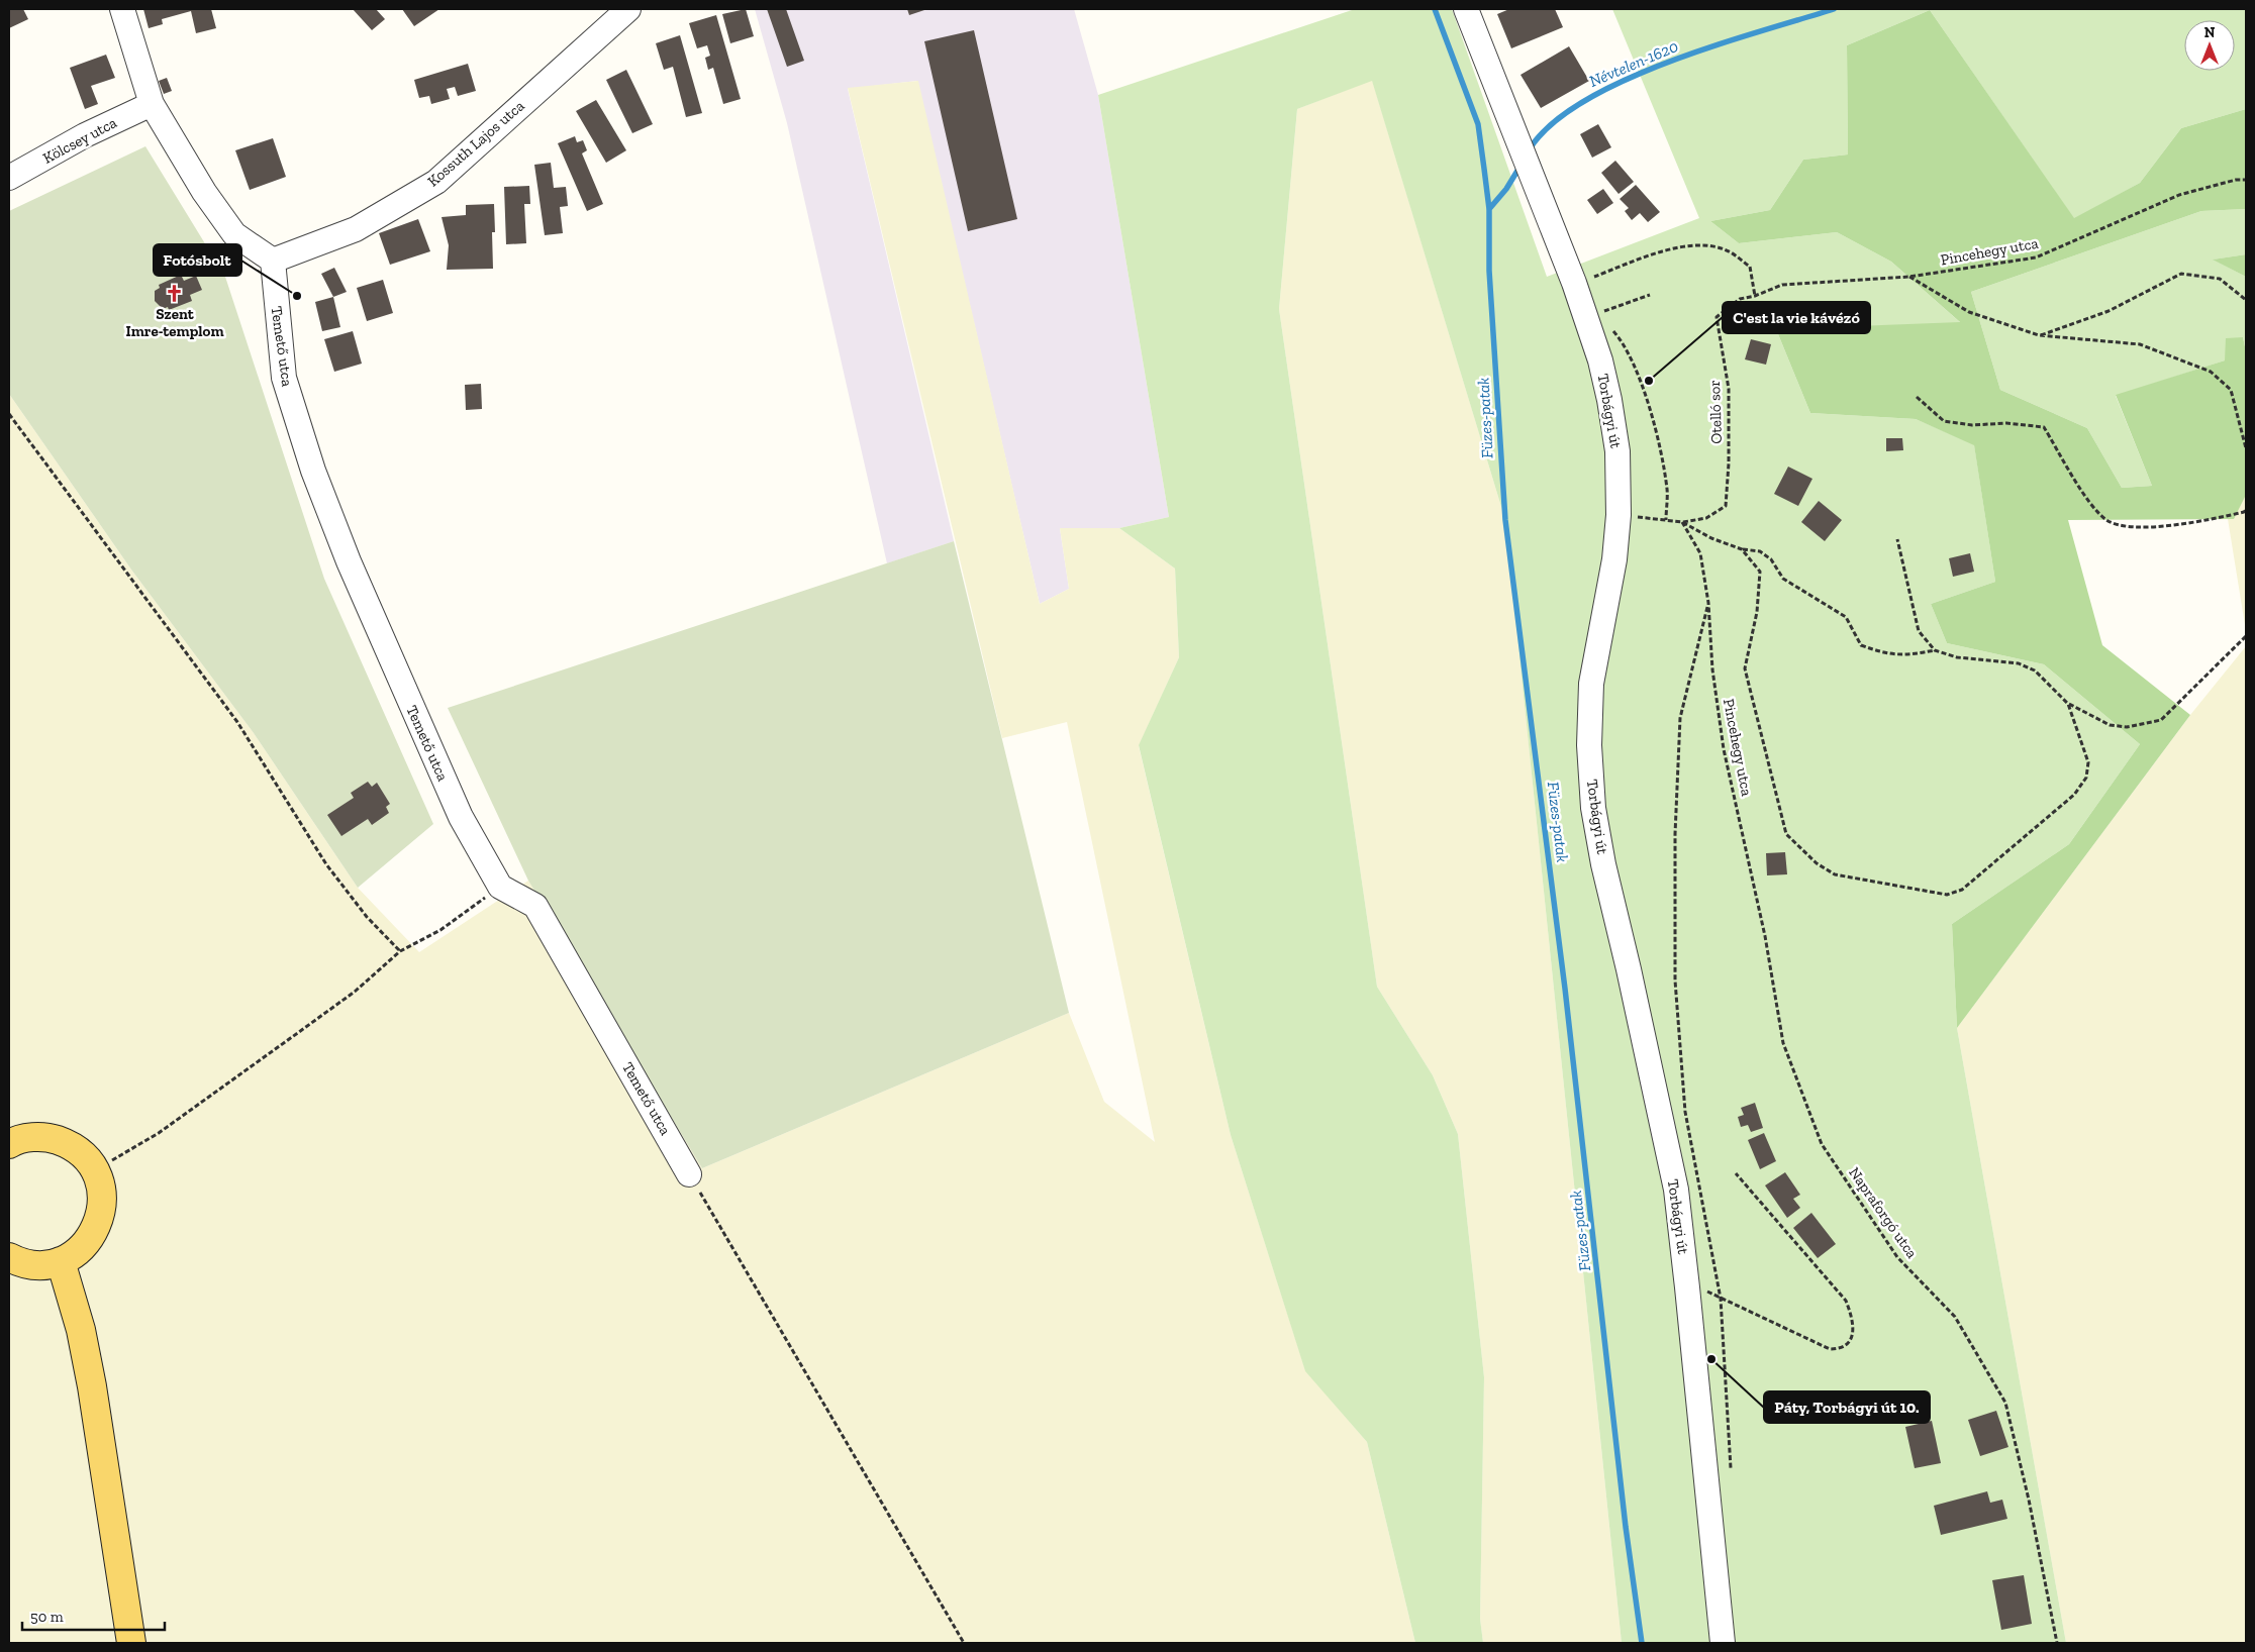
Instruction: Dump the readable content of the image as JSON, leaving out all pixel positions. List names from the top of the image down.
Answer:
{
  "streets": {
    "street": [
      "Kölcsey utca",
      "Kossuth Lajos utca",
      "Temető utca",
      "Torbágyi út"
    ],
    "path": ["Pincehegy utca", "Otelló sor", "Napraforgó utca"]
  },
  "crossings": [
    ["Kossuth Lajos utca", "Temető utca"],
    ["Pincehegy utca", "Otelló sor"],
    ["Pincehegy utca", "Napraforgó utca"]
  ],
  "water": ["Névtelen-1620", "Füzes-patak"],
  "places": {
    "church": ["Szent Imre-templom"],
    "other": ["Fotósbolt", "C'est la vie kávézó", "Páty, Torbágyi út 10."]
  },
  "scale_bar": "50 m",
  "north": "top"
}
